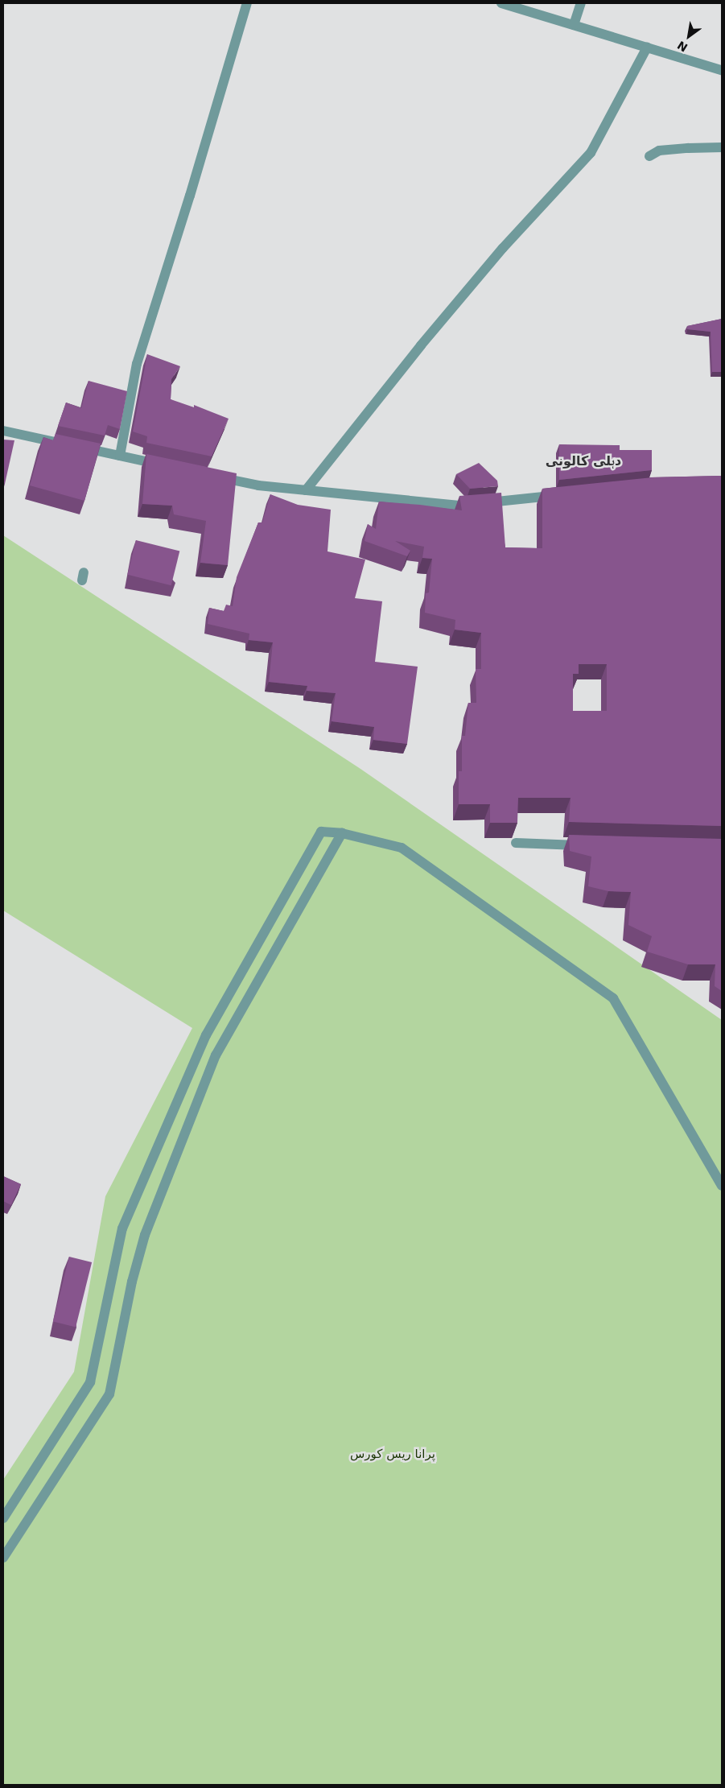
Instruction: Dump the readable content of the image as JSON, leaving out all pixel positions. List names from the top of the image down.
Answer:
{
  "districts": ["دہلی کالونی"],
  "parks": ["پرانا ریس کورس"],
  "north": "bottom left"
}
